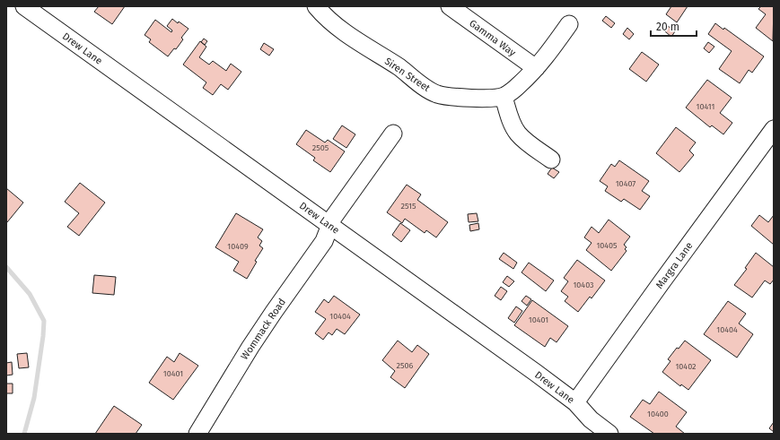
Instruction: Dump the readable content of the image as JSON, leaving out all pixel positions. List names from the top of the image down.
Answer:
{
  "streets": {
    "street": [
      "Gamma Way",
      "Drew Lane",
      "Siren Street",
      "Margra Lane",
      "Wommack Road"
    ]
  },
  "crossings": [
    ["Drew Lane", "Margra Lane"],
    ["Drew Lane", "Wommack Road"]
  ],
  "house_numbers": [
    "10411",
    "2505",
    "10407",
    "2515",
    "10405",
    "10409",
    "10403",
    "10404",
    "10401",
    "10404",
    "2506",
    "10402",
    "10401",
    "10400"
  ],
  "scale_bar": "20 m"
}
